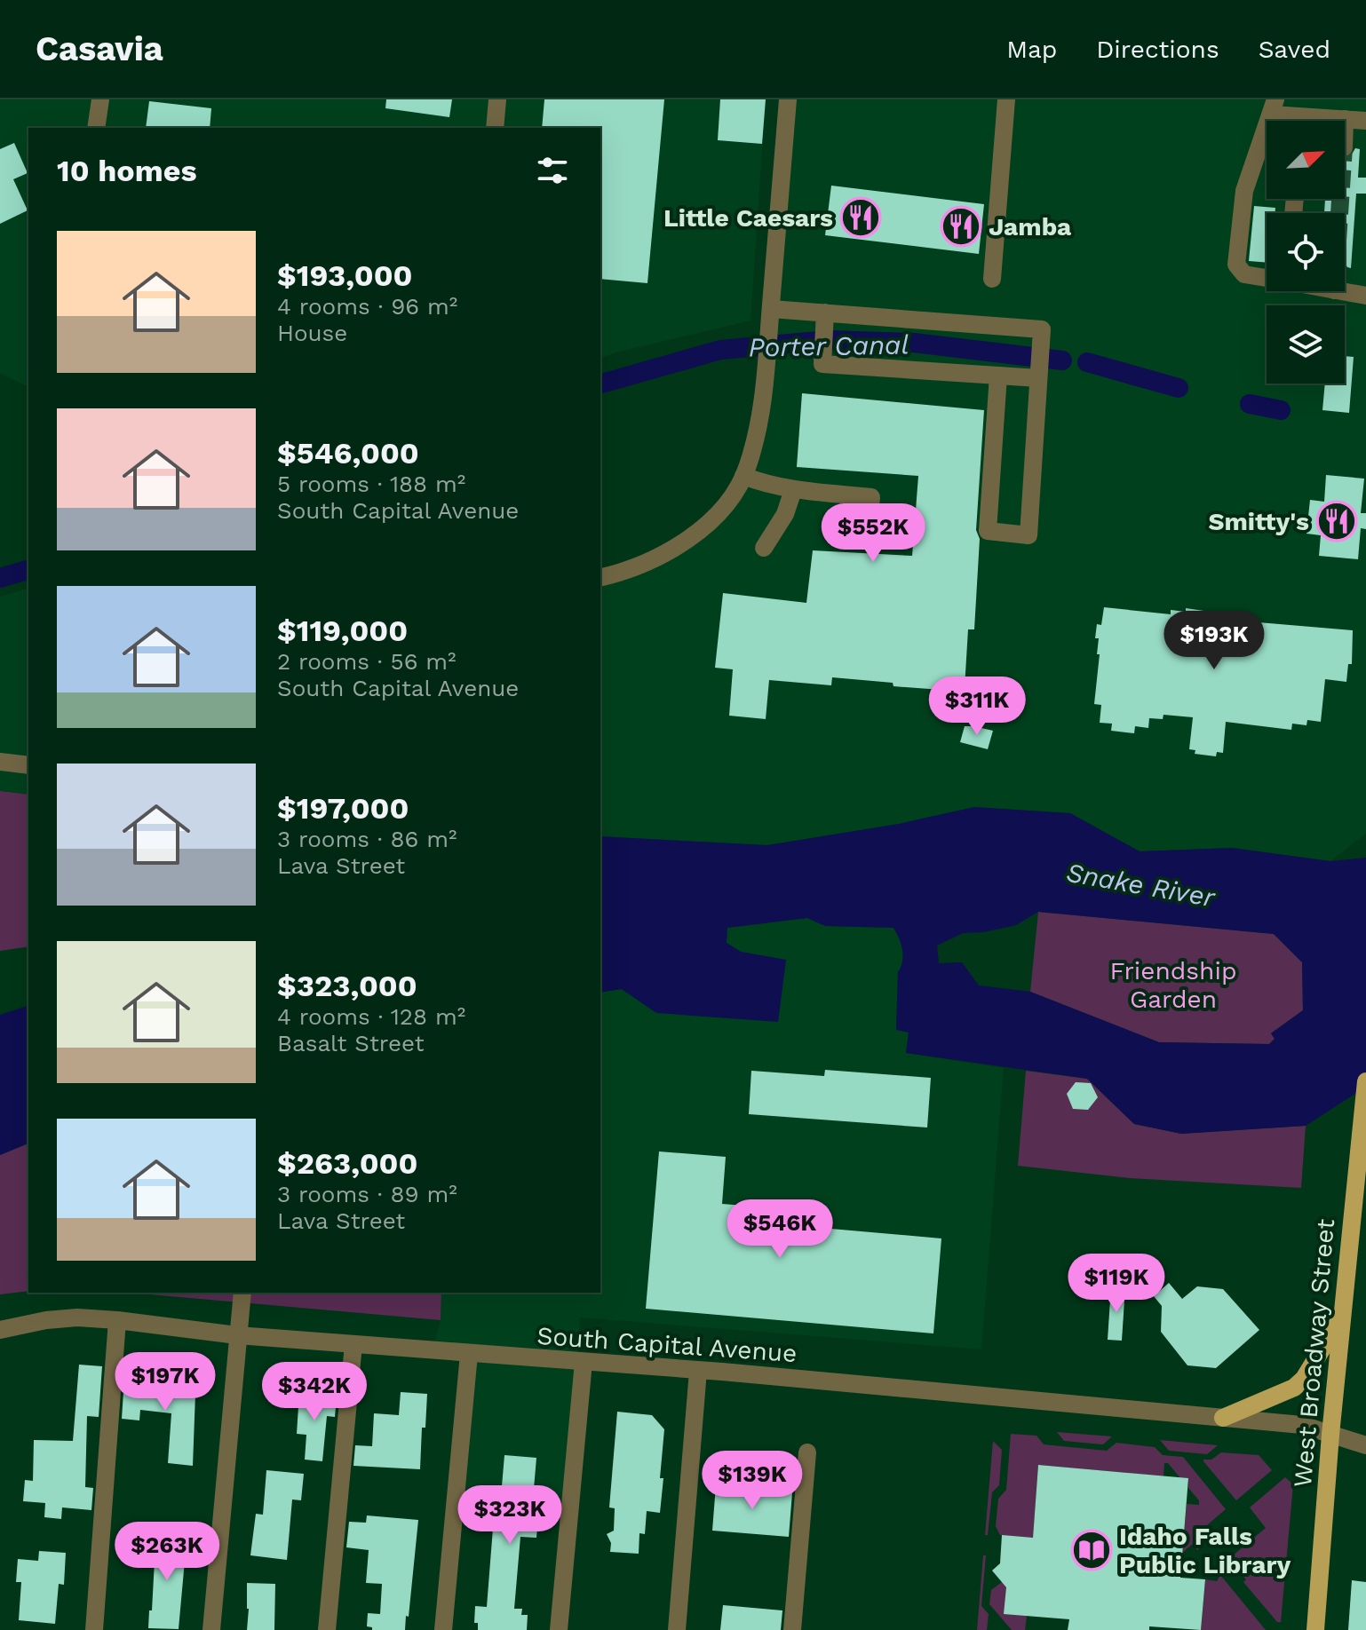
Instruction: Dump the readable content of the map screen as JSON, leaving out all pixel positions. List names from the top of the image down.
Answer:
{
  "streets": {
    "main road": ["West Broadway Street"],
    "street": ["South Capital Avenue"]
  },
  "crossings": [
    ["South Capital Avenue", "West Broadway Street"]
  ],
  "water": ["Porter Canal", "Snake River"],
  "parks": ["Friendship Garden"],
  "places": {
    "restaurant": ["Little Caesars", "Jamba", "Smitty's"],
    "library": ["Idaho Falls Public Library"]
  },
  "north": "top right",
  "page": {
    "header": "Casavia",
    "nav": ["Map", "Directions", "Saved"],
    "heading": "10 homes",
    "list": [
      {
        "name": "$193,000",
        "note": "4 rooms · 96 m² · House"
      },
      {
        "name": "$546,000",
        "note": "5 rooms · 188 m² · South Capital Avenue"
      },
      {
        "name": "$119,000",
        "note": "2 rooms · 56 m² · South Capital Avenue"
      },
      {
        "name": "$197,000",
        "note": "3 rooms · 86 m² · Lava Street"
      },
      {
        "name": "$323,000",
        "note": "4 rooms · 128 m² · Basalt Street"
      },
      {
        "name": "$263,000",
        "note": "3 rooms · 89 m² · Lava Street"
      }
    ],
    "price": [
      "$552K",
      "$193K",
      "$311K",
      "$546K",
      "$119K",
      "$197K",
      "$342K",
      "$139K",
      "$323K",
      "$263K"
    ]
  }
}
